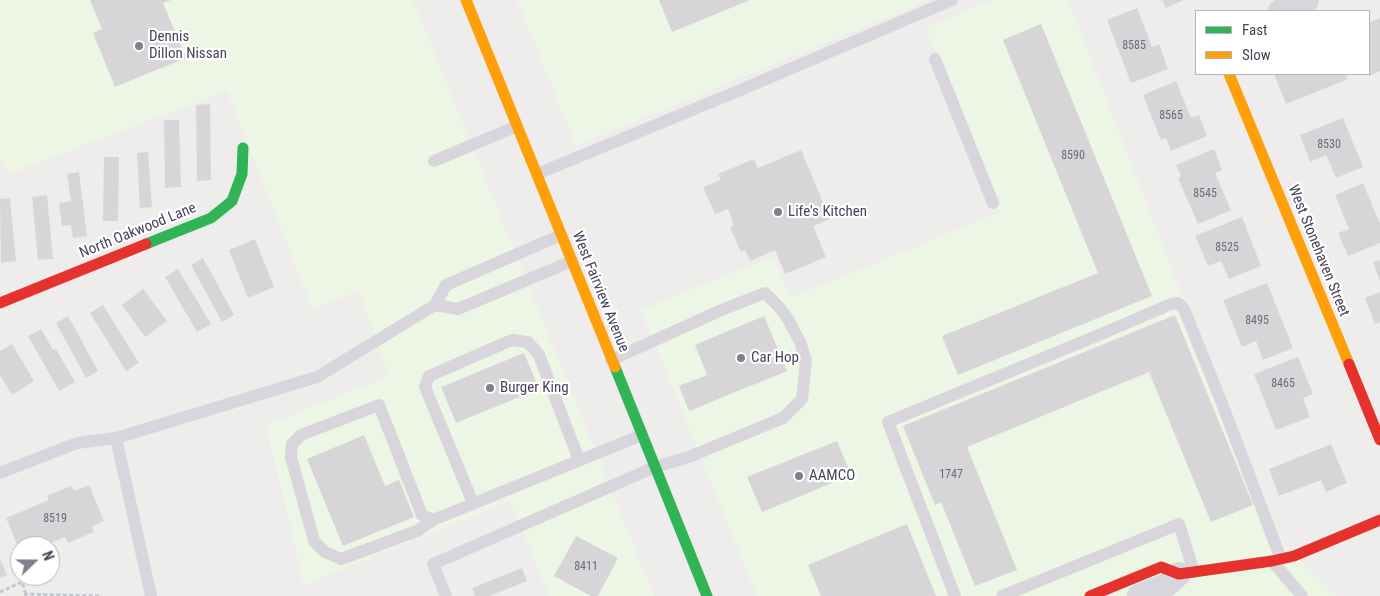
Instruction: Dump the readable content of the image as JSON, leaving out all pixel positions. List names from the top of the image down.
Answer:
{
  "streets": {
    "street": ["North Oakwood Lane", "West Stonehaven Street", "West Fairview Avenue"]
  },
  "places": [
    "Dennis Dillon Nissan",
    "Life's Kitchen",
    "Car Hop",
    "Burger King",
    "AAMCO"
  ],
  "house_numbers": [
    "8585",
    "8565",
    "8530",
    "8590",
    "8545",
    "8525",
    "8495",
    "8465",
    "1747",
    "8519",
    "8411"
  ],
  "legend": ["Fast", "Slow"],
  "north": "right"
}
